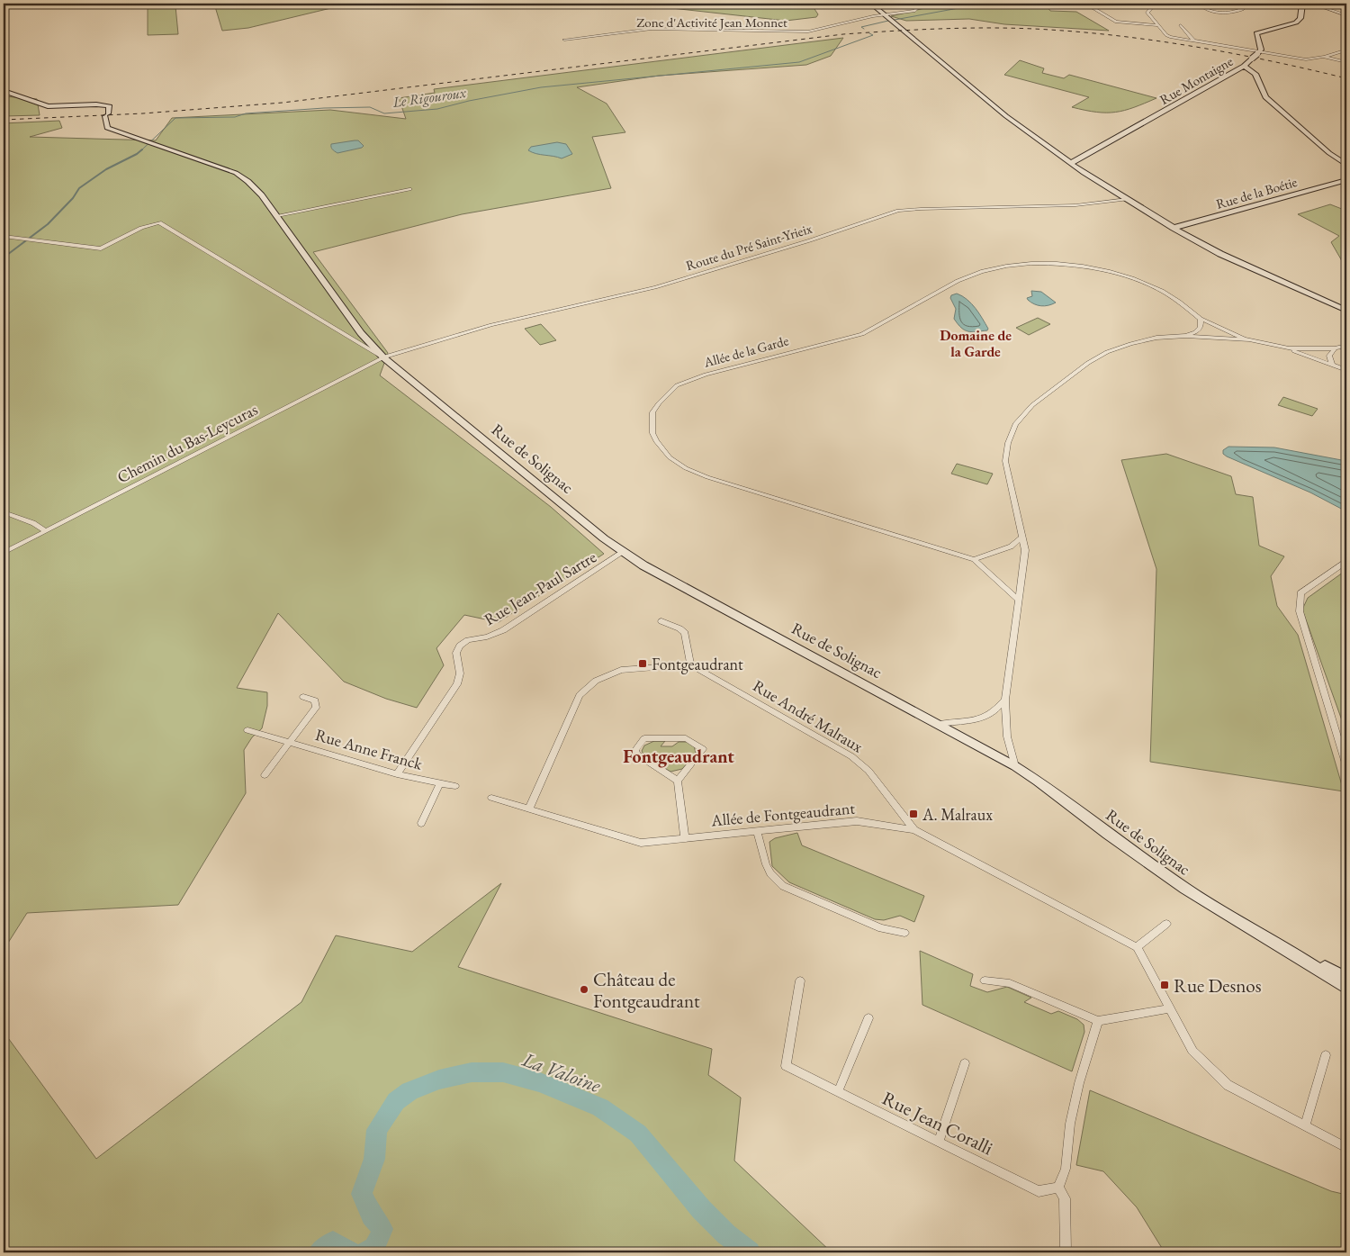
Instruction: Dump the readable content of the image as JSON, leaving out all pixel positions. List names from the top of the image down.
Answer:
{
  "streets": {
    "street": [
      "Zone d'Activité Jean Monnet",
      "Rue Montaigne",
      "Rue de la Boétie",
      "Route du Pré Saint-Yrieix",
      "Allée de la Garde",
      "Chemin du Bas-Leycuras",
      "Rue de Solignac",
      "Rue Jean-Paul Sartre",
      "Rue André Malraux",
      "Rue Anne Franck",
      "Allée de Fontgeaudrant",
      "Rue Jean Coralli"
    ]
  },
  "crossings": [
    ["Route du Pré Saint-Yrieix", "Chemin du Bas-Leycuras"],
    ["Route du Pré Saint-Yrieix", "Rue de Solignac"],
    ["Allée de la Garde", "Rue de Solignac"],
    ["Chemin du Bas-Leycuras", "Rue de Solignac"],
    ["Rue de Solignac", "Rue Jean-Paul Sartre"],
    ["Rue Jean-Paul Sartre", "Rue Anne Franck"],
    ["Rue André Malraux", "Allée de Fontgeaudrant"]
  ],
  "districts": ["Domaine de la Garde", "Fontgeaudrant"],
  "water": ["Le Rigouroux", "La Valoine"],
  "places": {
    "transit": ["Fontgeaudrant", "A. Malraux", "Rue Desnos"],
    "other": ["Château de Fontgeaudrant"]
  }
}
